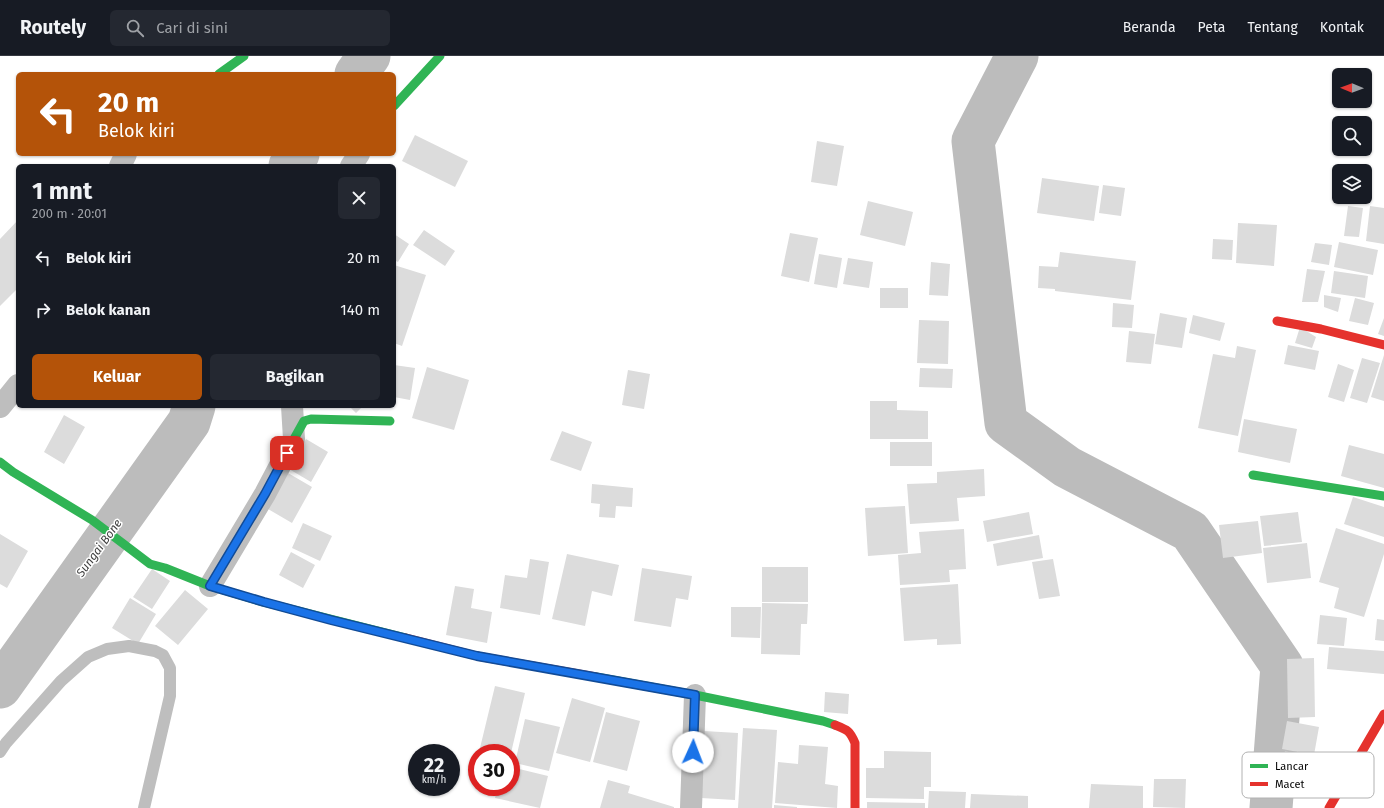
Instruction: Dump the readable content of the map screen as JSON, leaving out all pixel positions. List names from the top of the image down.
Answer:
{
  "water": ["Sungai Bone"],
  "legend": ["Lancar", "Macet"],
  "north": "left",
  "page": {
    "header": "Routely",
    "search": "Cari di sini",
    "nav": [
      "Beranda",
      "Peta",
      "Tentang",
      "Kontak"
    ],
    "turn": ["20 m", "Belok kiri"],
    "heading": ["1 mnt", "200 m · 20:01"],
    "list": [
      {
        "name": "Belok kiri",
        "value": "20 m"
      },
      {
        "name": "Belok kanan",
        "value": "140 m"
      }
    ],
    "buttons": ["Keluar", "Bagikan"],
    "speed": "22 km/h",
    "limit": "30"
  }
}
